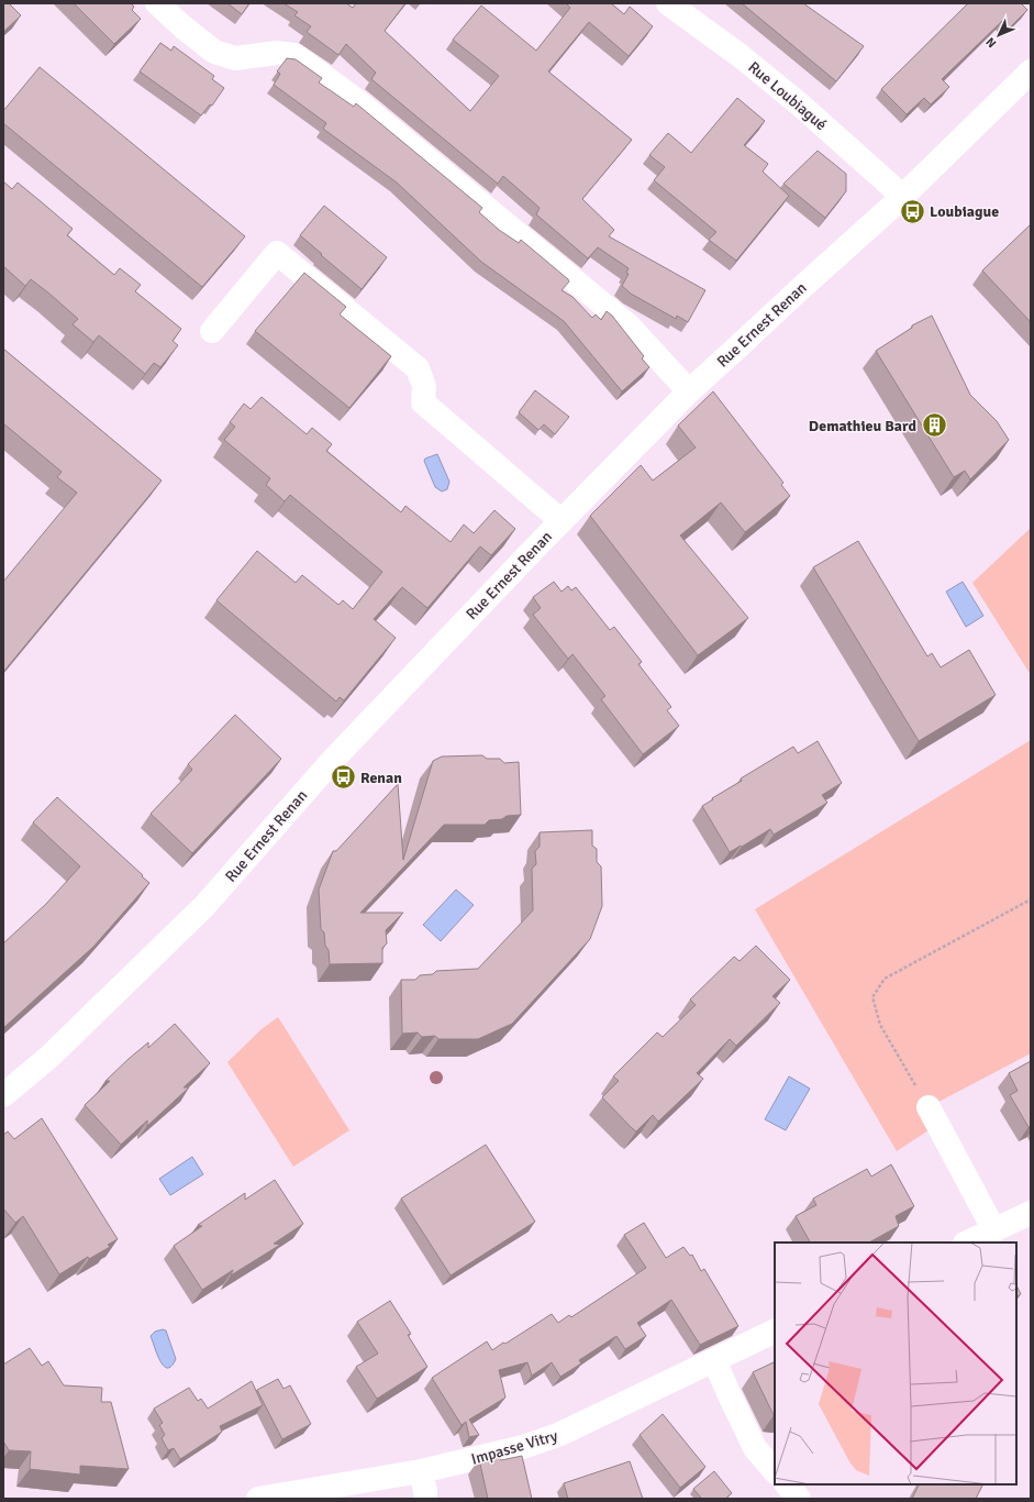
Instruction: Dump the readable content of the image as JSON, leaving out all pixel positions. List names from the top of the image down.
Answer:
{
  "streets": {
    "street": ["Rue Loubiagué", "Rue Ernest Renan", "Impasse Vitry"]
  },
  "crossings": [
    ["Rue Loubiagué", "Rue Ernest Renan"]
  ],
  "places": {
    "bus stop": ["Loubiague", "Renan"],
    "building": ["Demathieu Bard"]
  },
  "north": "bottom left"
}
